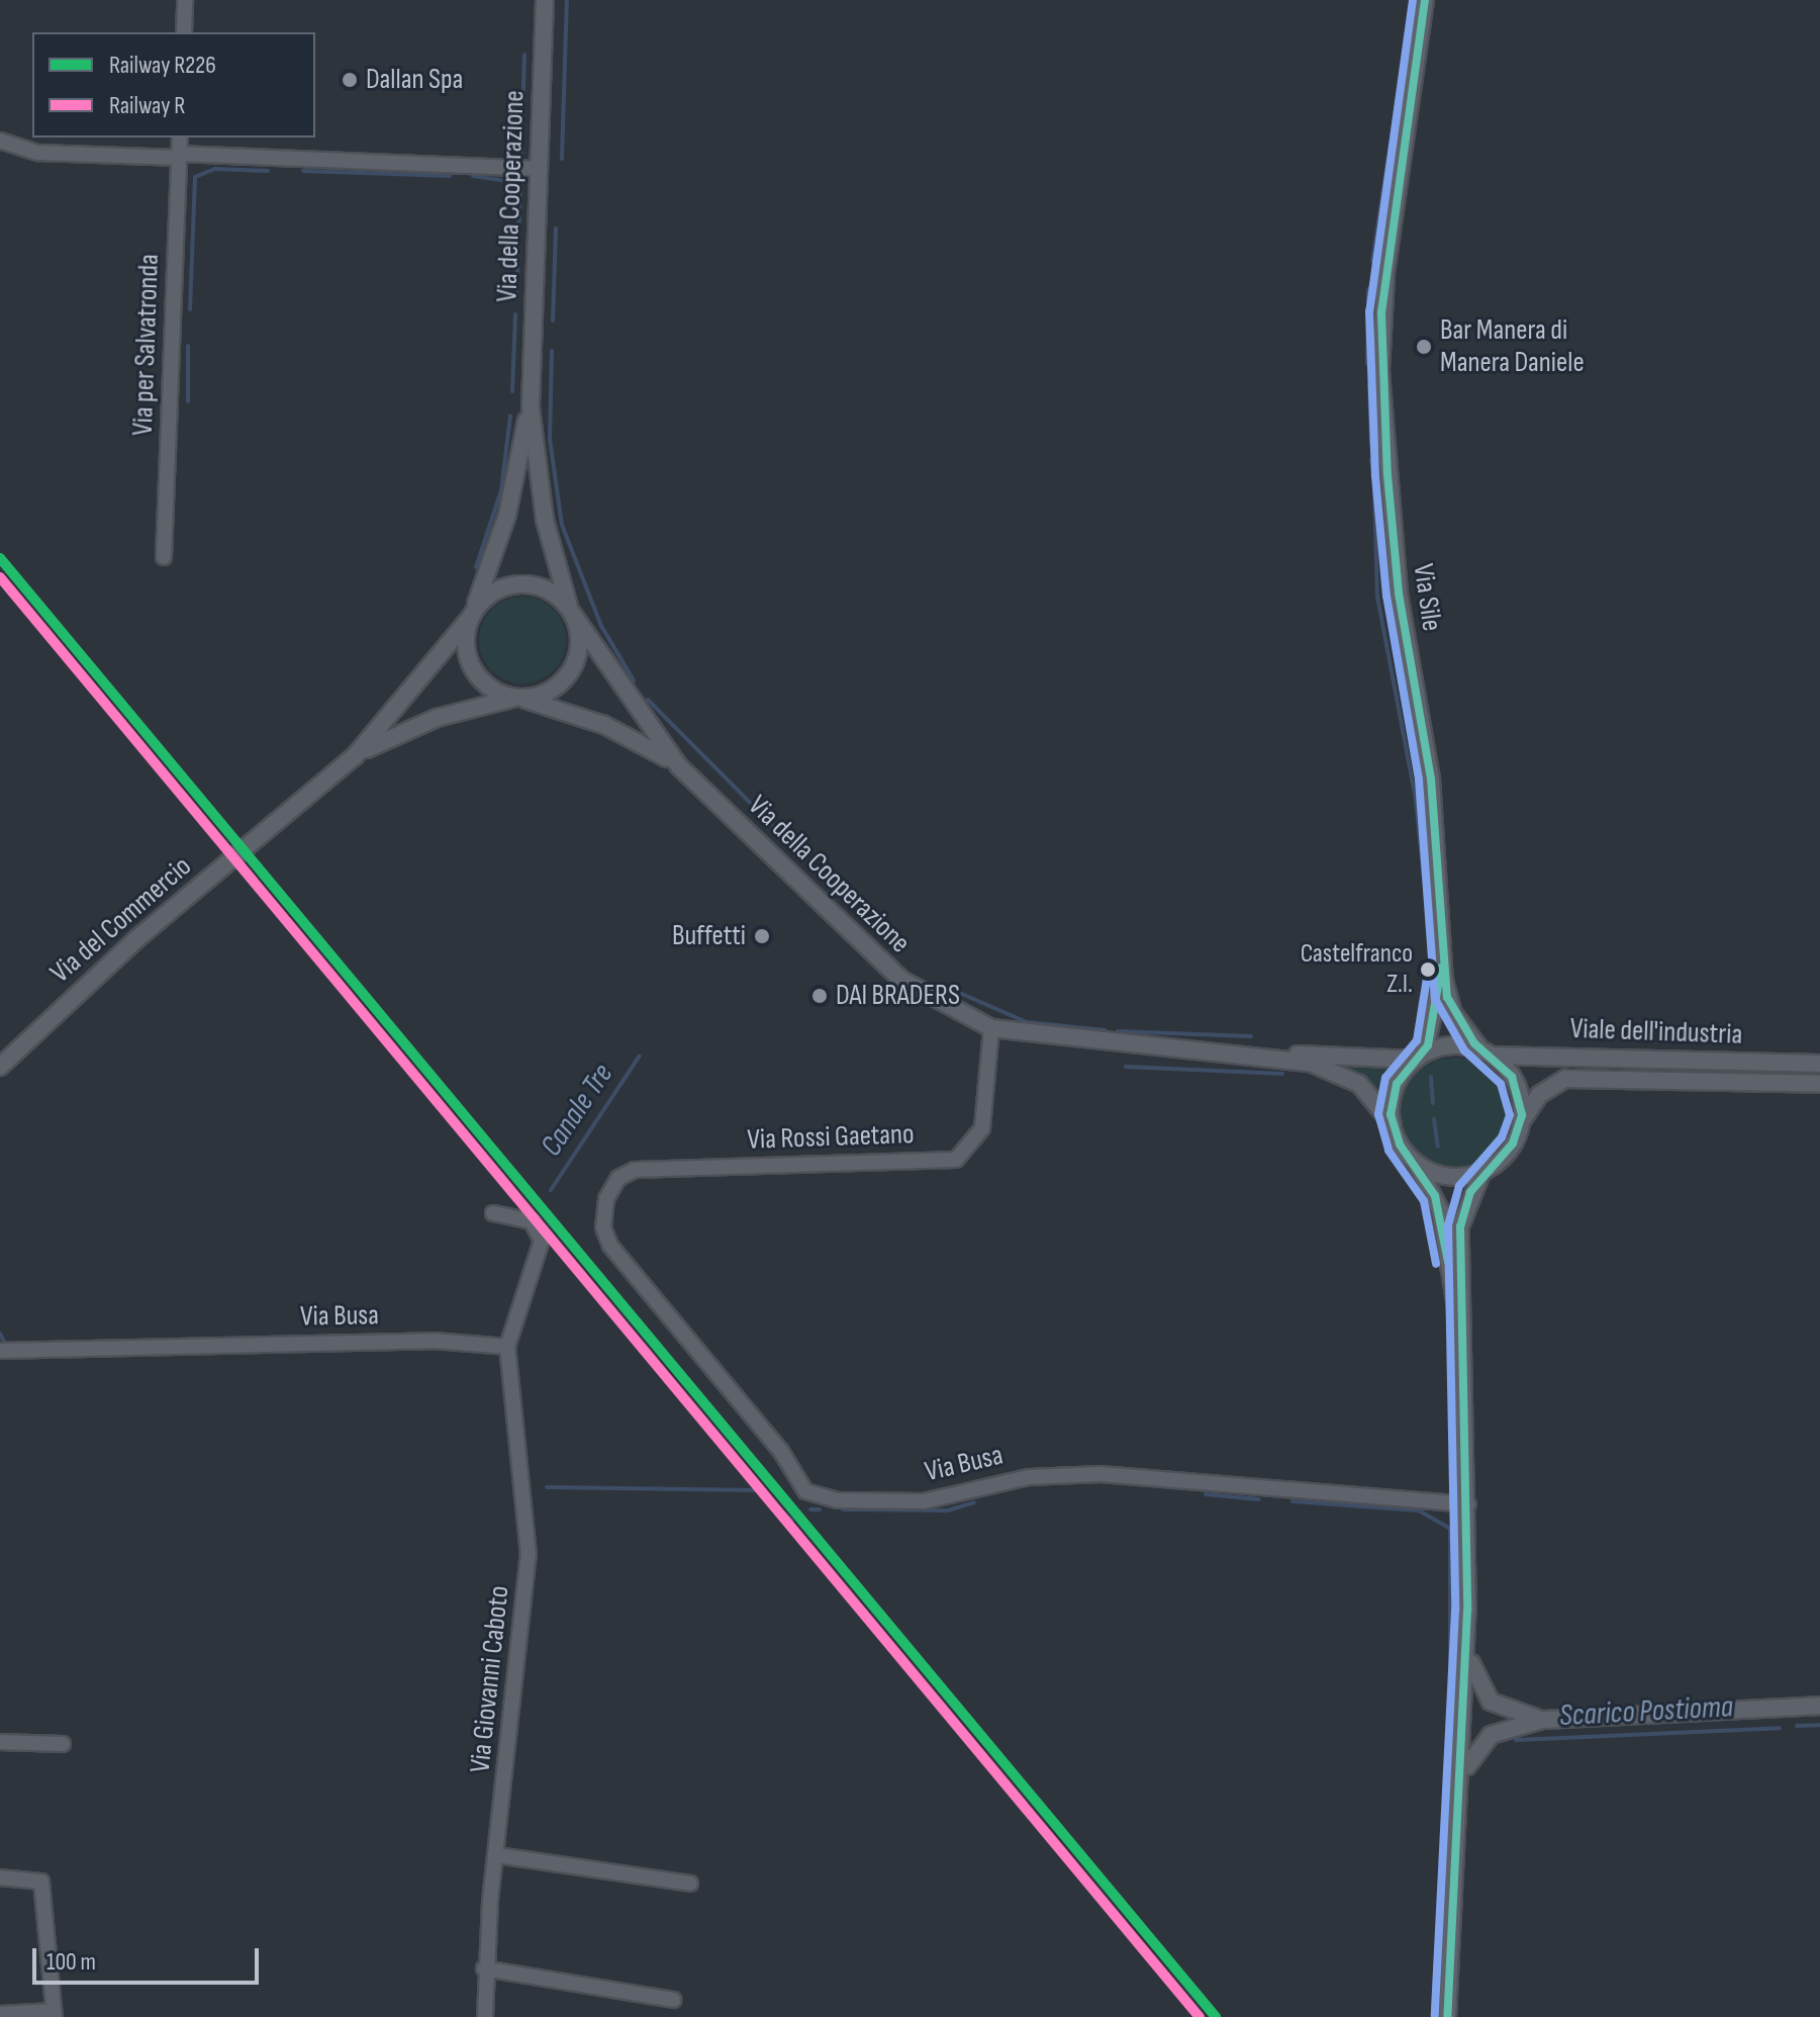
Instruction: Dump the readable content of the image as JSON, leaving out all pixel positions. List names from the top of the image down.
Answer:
{
  "streets": {
    "street": [
      "Via della Cooperazione",
      "Via per Salvatronda",
      "Via Sile",
      "Via del Commercio",
      "Viale dell'industria",
      "Via Rossi Gaetano",
      "Via Busa",
      "Via Giovanni Caboto"
    ]
  },
  "crossings": [
    ["Via della Cooperazione", "Via Sile"],
    ["Via della Cooperazione", "Via del Commercio"],
    ["Via della Cooperazione", "Viale dell'industria"],
    ["Via della Cooperazione", "Via Rossi Gaetano"],
    ["Via Sile", "Viale dell'industria"],
    ["Via Rossi Gaetano", "Via Busa"],
    ["Via Busa", "Via Giovanni Caboto"]
  ],
  "water": ["Canale Tre", "Scarico Postioma"],
  "places": [
    "Dallan Spa",
    "Bar Manera di Manera Daniele",
    "Buffetti",
    "Castelfranco Z.I.",
    "DAI BRADERS"
  ],
  "lines": ["rail line R226", "rail line R"],
  "legend": ["Railway R226", "Railway R"],
  "scale_bar": "100 m"
}
